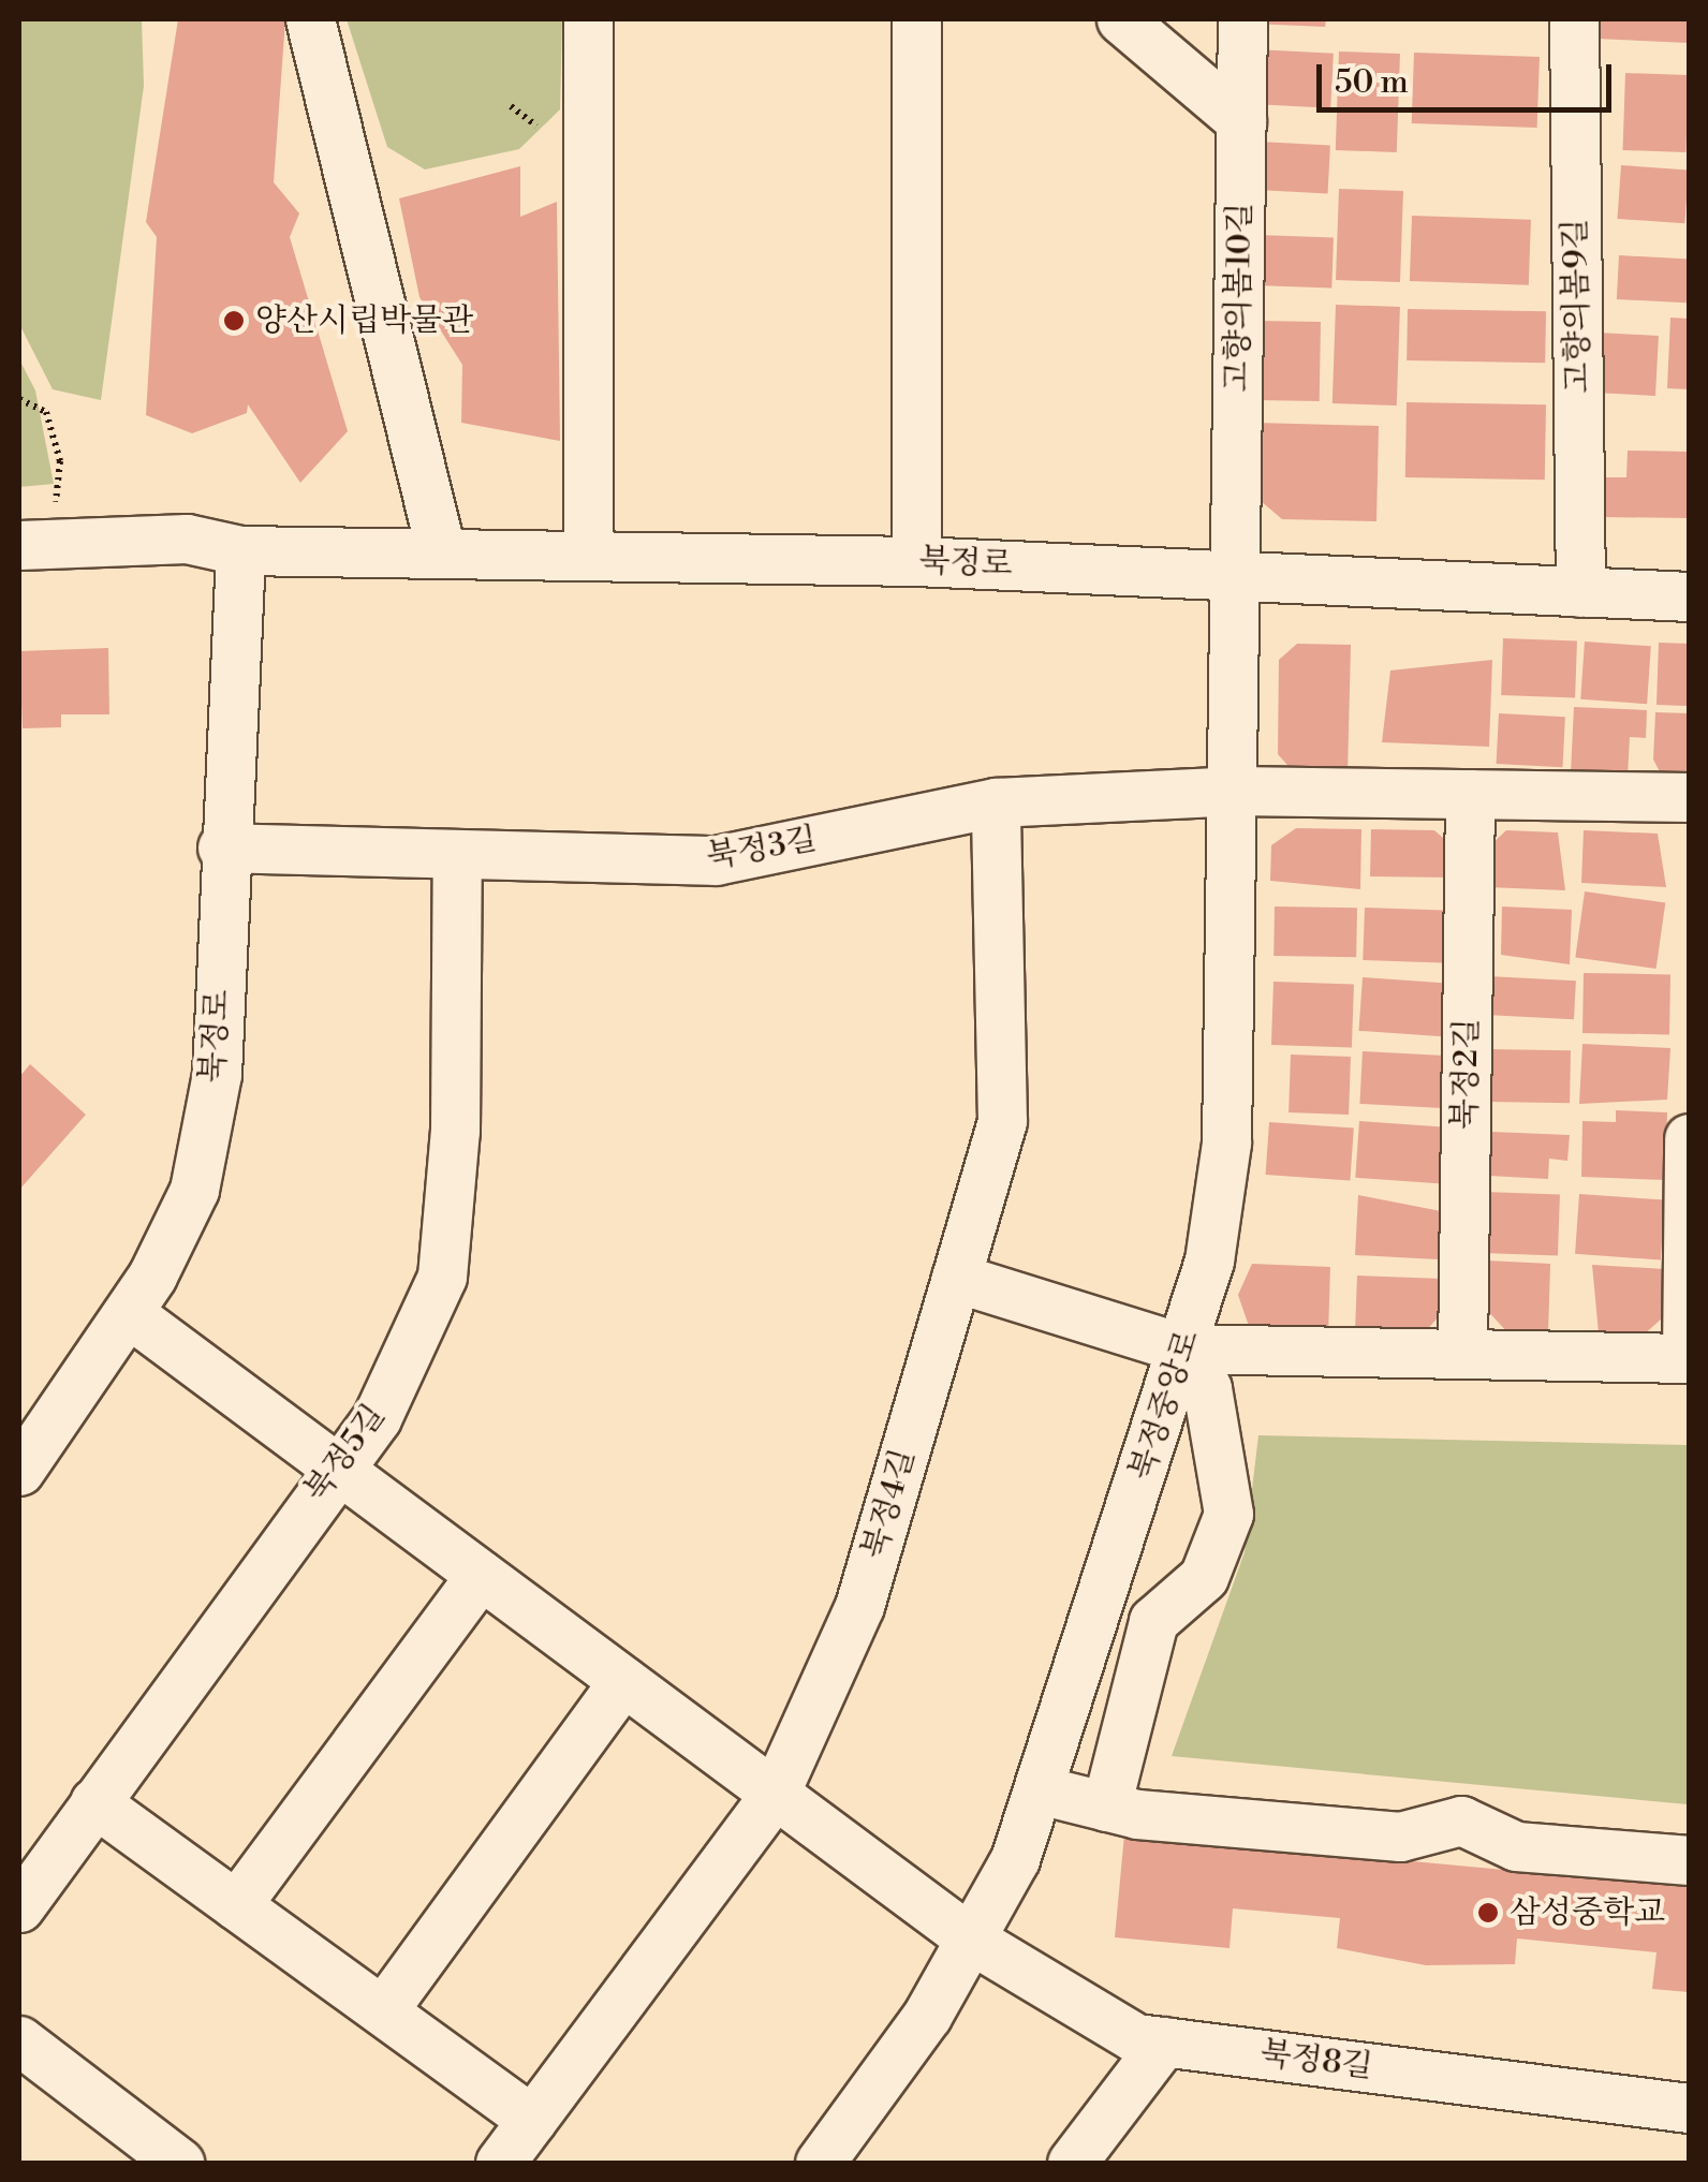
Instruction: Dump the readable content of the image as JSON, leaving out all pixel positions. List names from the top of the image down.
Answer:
{
  "streets": {
    "street": [
      "고향의봄10길",
      "고향의봄9길",
      "북정로",
      "북정3길",
      "북정2길",
      "북정중앙로",
      "북정5길",
      "북정4길",
      "북정8길"
    ]
  },
  "crossings": [
    ["고향의봄10길", "북정로"],
    ["고향의봄10길", "북정중앙로"],
    ["고향의봄9길", "북정로"],
    ["북정로", "북정3길"],
    ["북정로", "북정중앙로"],
    ["북정로", "북정8길"],
    ["북정3길", "북정중앙로"],
    ["북정3길", "북정5길"],
    ["북정3길", "북정4길"],
    ["북정중앙로", "북정8길"],
    ["북정5길", "북정8길"],
    ["북정4길", "북정8길"]
  ],
  "places": ["양산시립박물관", "삼성중학교"],
  "scale_bar": "50 m"
}
